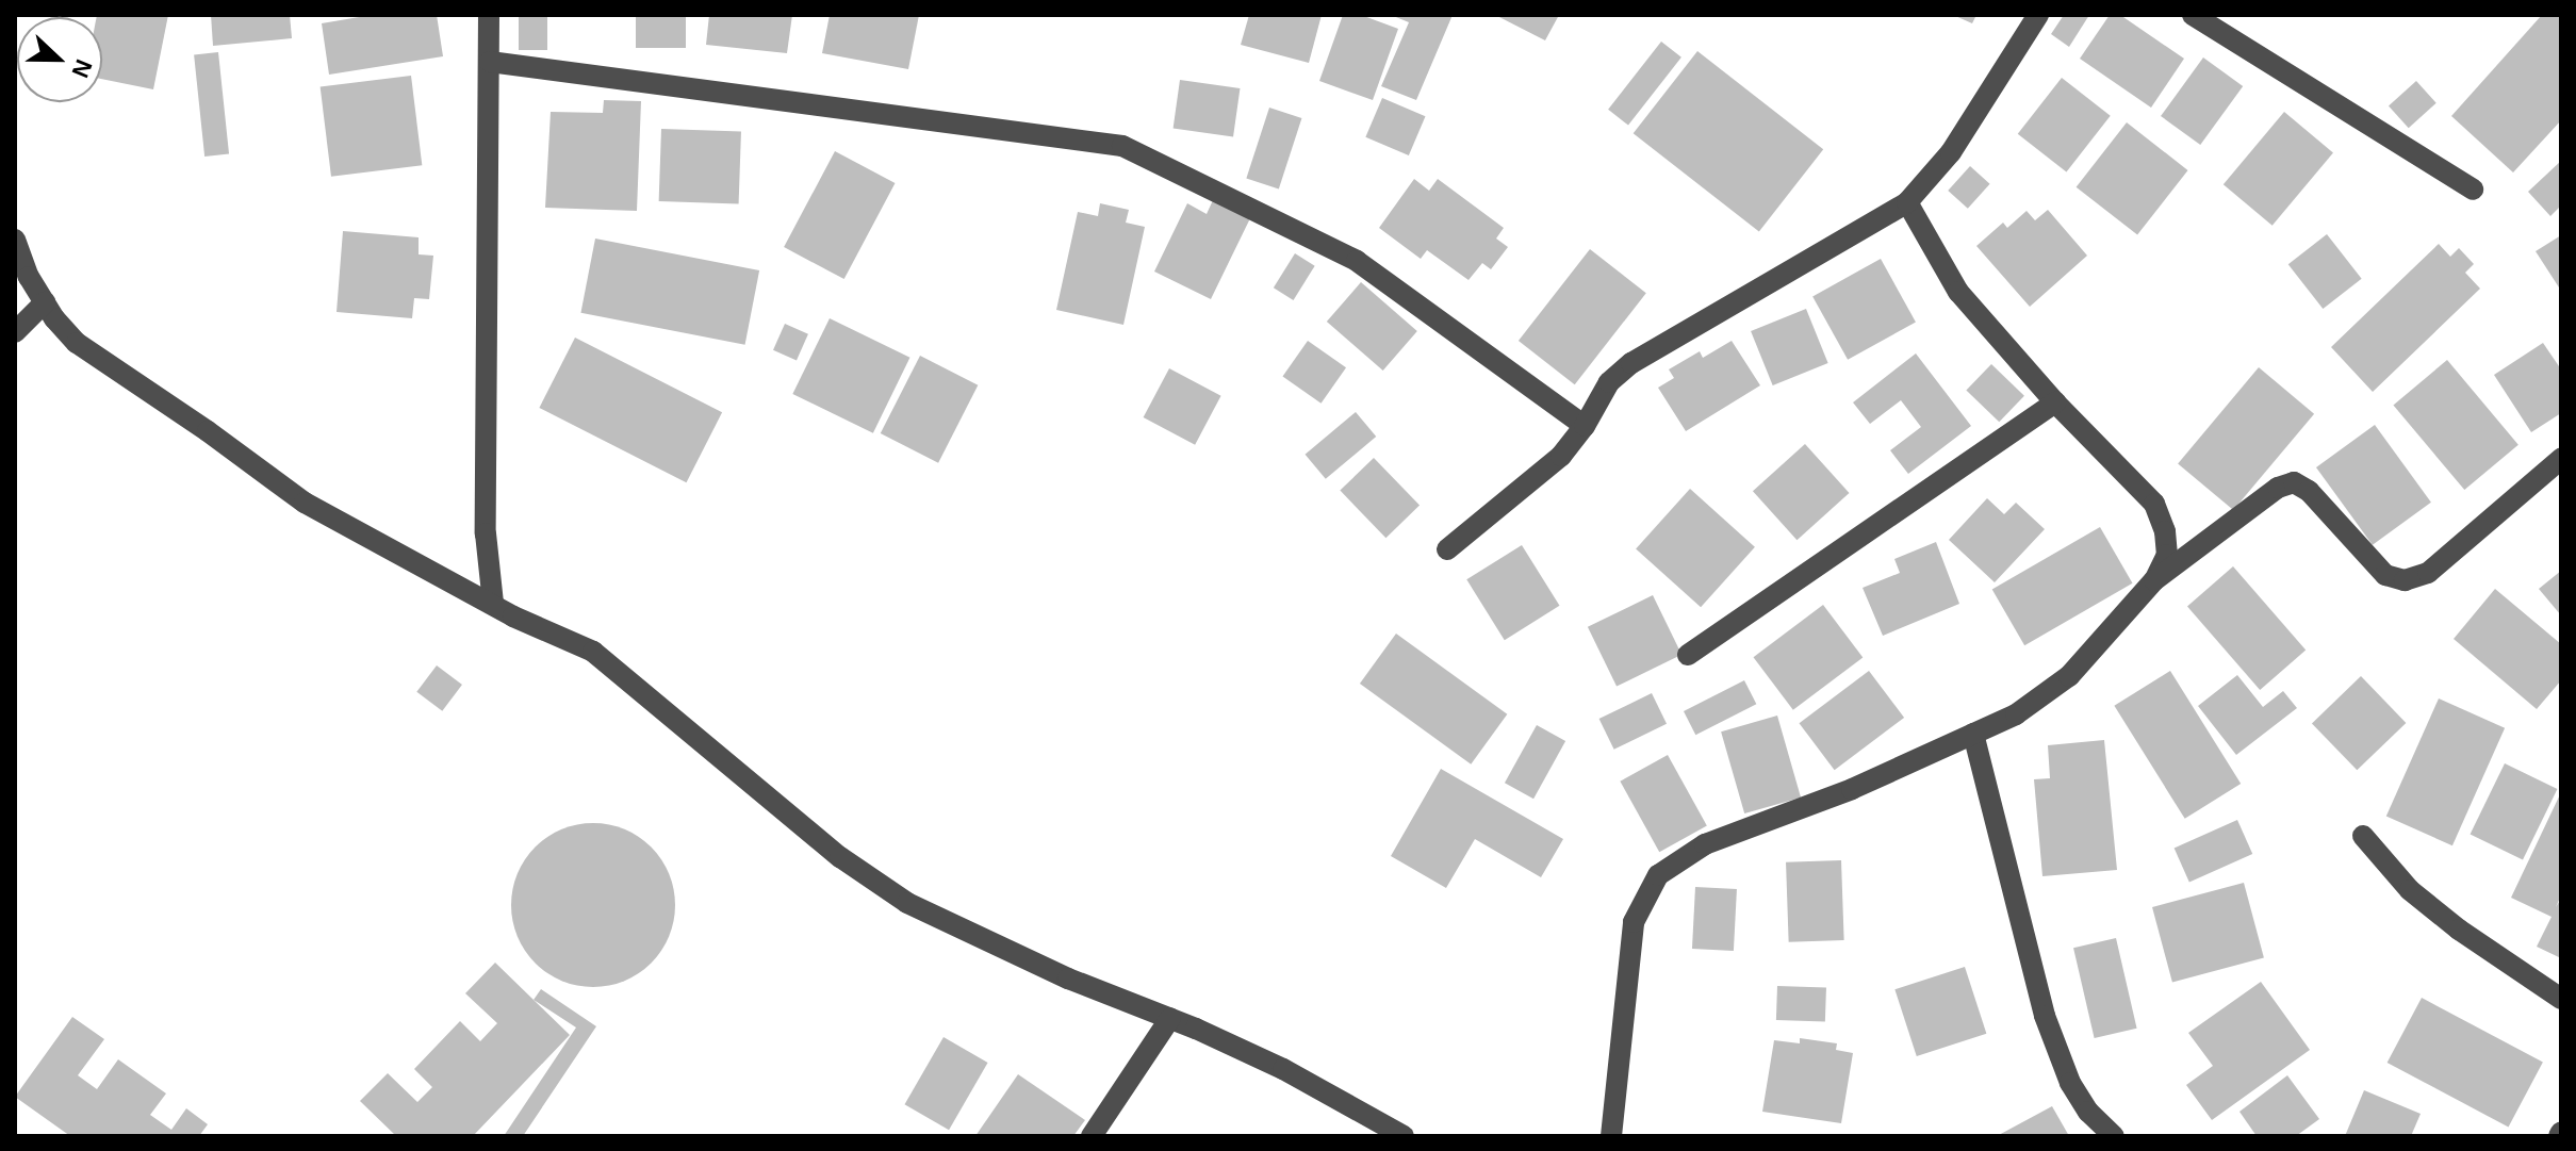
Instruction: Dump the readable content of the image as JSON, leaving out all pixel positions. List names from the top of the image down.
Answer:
{
  "north": "right"
}
